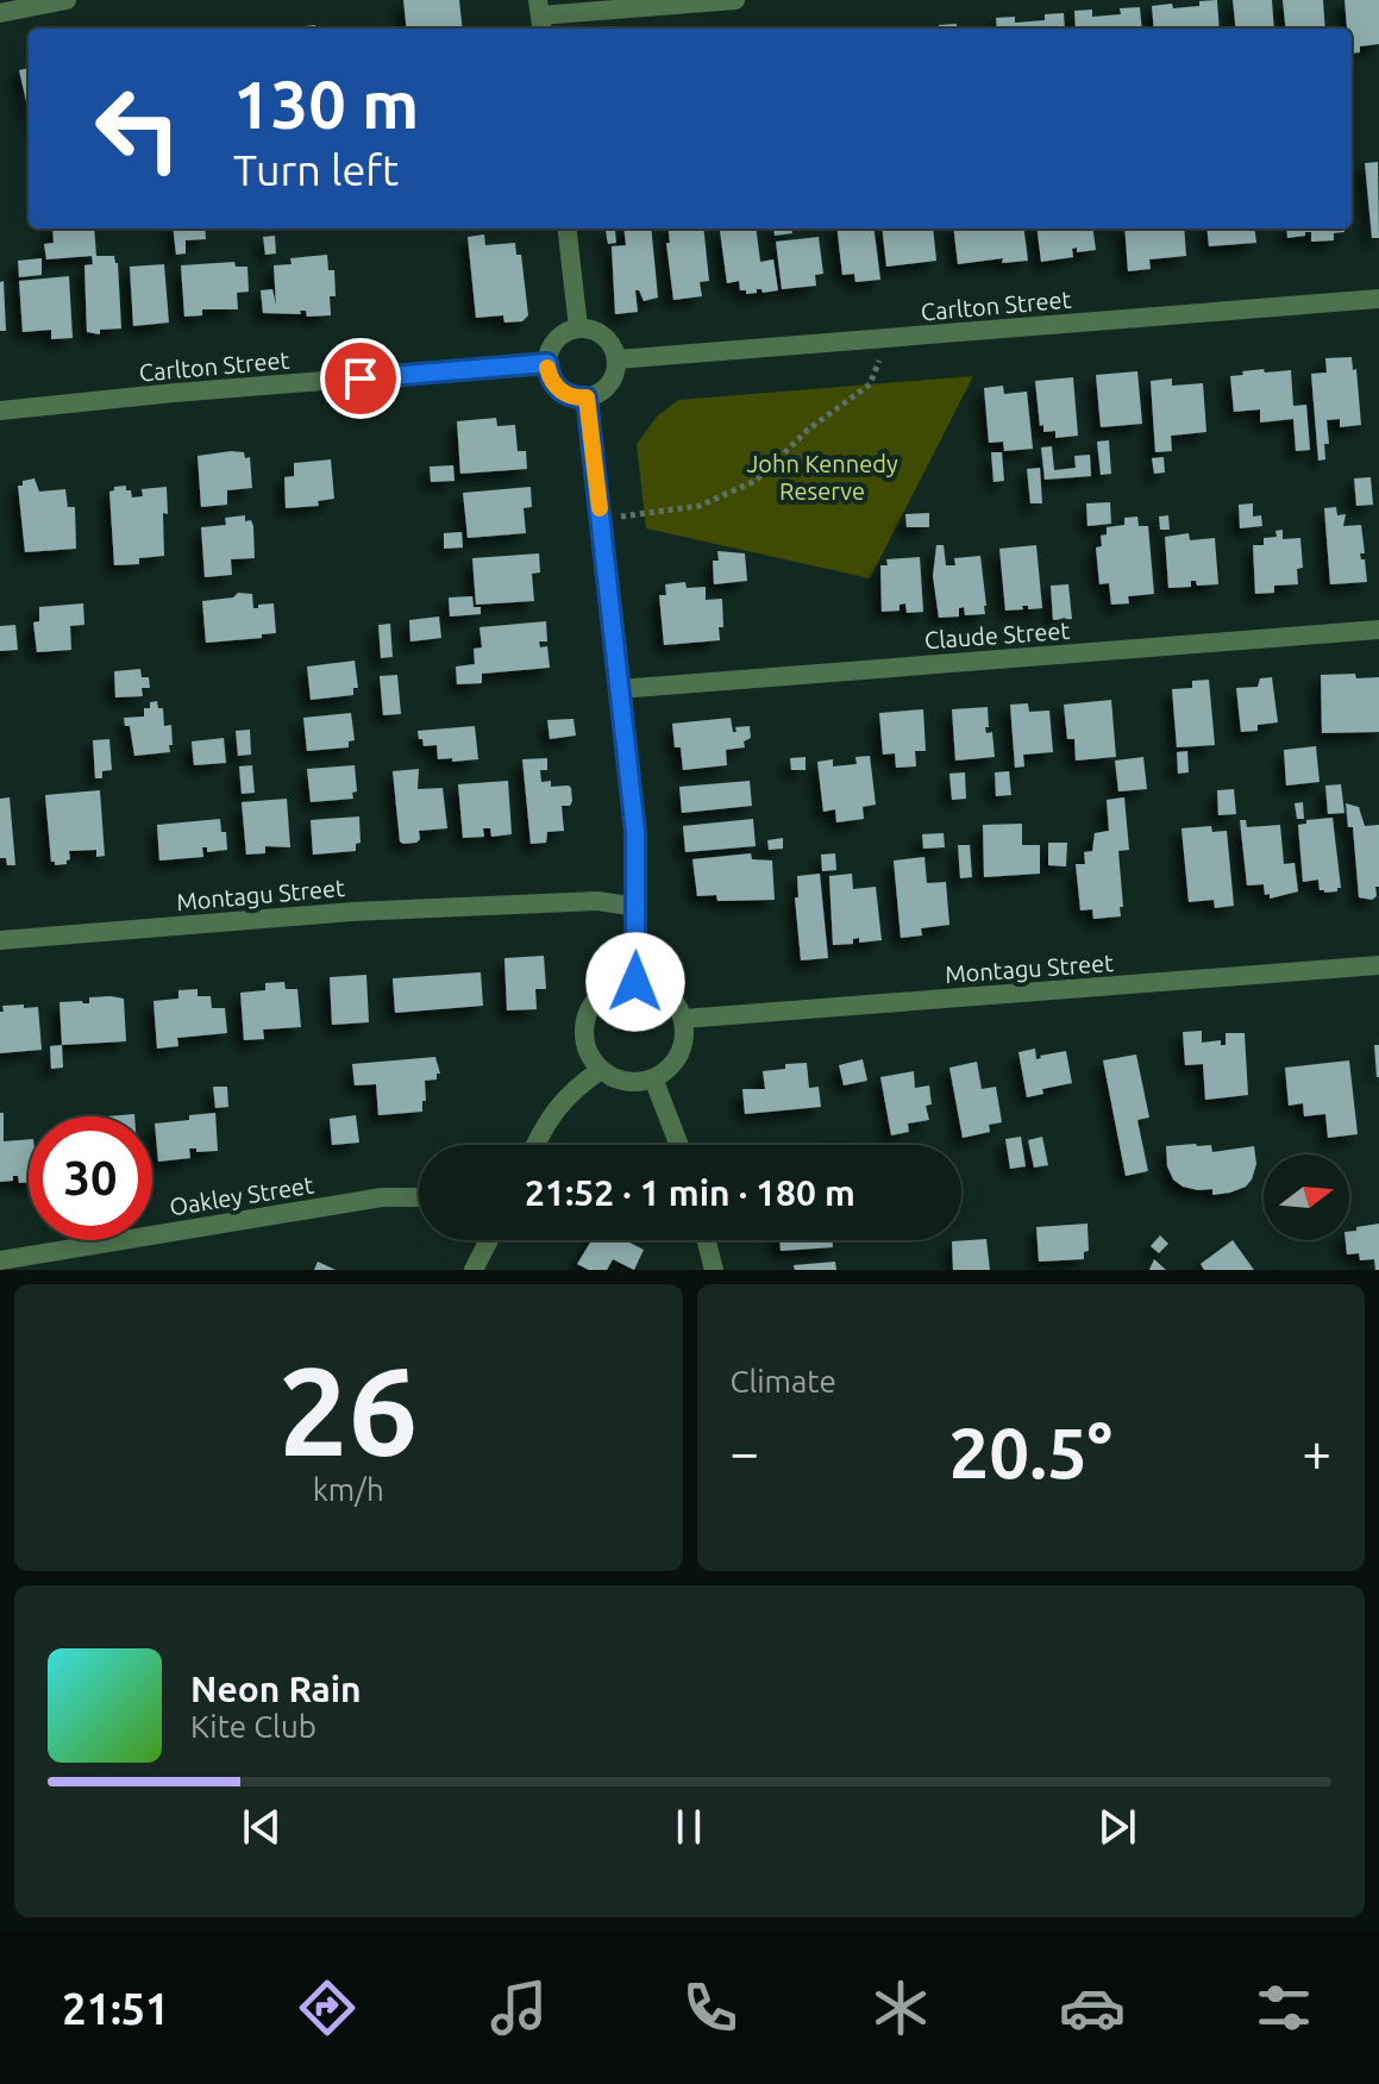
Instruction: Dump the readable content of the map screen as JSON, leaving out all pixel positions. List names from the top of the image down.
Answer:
{
  "streets": {
    "street": [
      "Carlton Street",
      "Claude Street",
      "Montagu Street",
      "Oakley Street"
    ]
  },
  "parks": ["John Kennedy Reserve"],
  "north": "right",
  "page": {
    "turn": ["130 m", "Turn left"],
    "limit": "30",
    "trip": "21:52 · 1 min · 180 m",
    "tile": [
      ["26", "km/h"],
      "Climate"
    ],
    "heat": ["−", "20.5°", "+"],
    "song": ["Neon Rain", "Kite Club"],
    "tabs": "21:51"
  }
}
